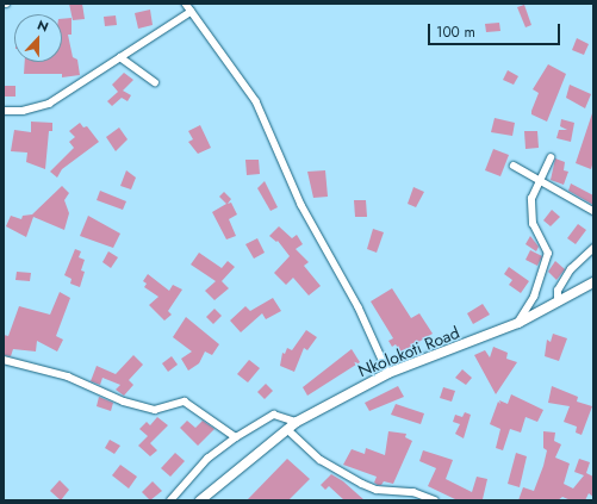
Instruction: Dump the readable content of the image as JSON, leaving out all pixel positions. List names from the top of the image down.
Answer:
{
  "streets": {
    "main road": ["Nkolokoti Road"]
  },
  "scale_bar": "100 m",
  "north": "top"
}
